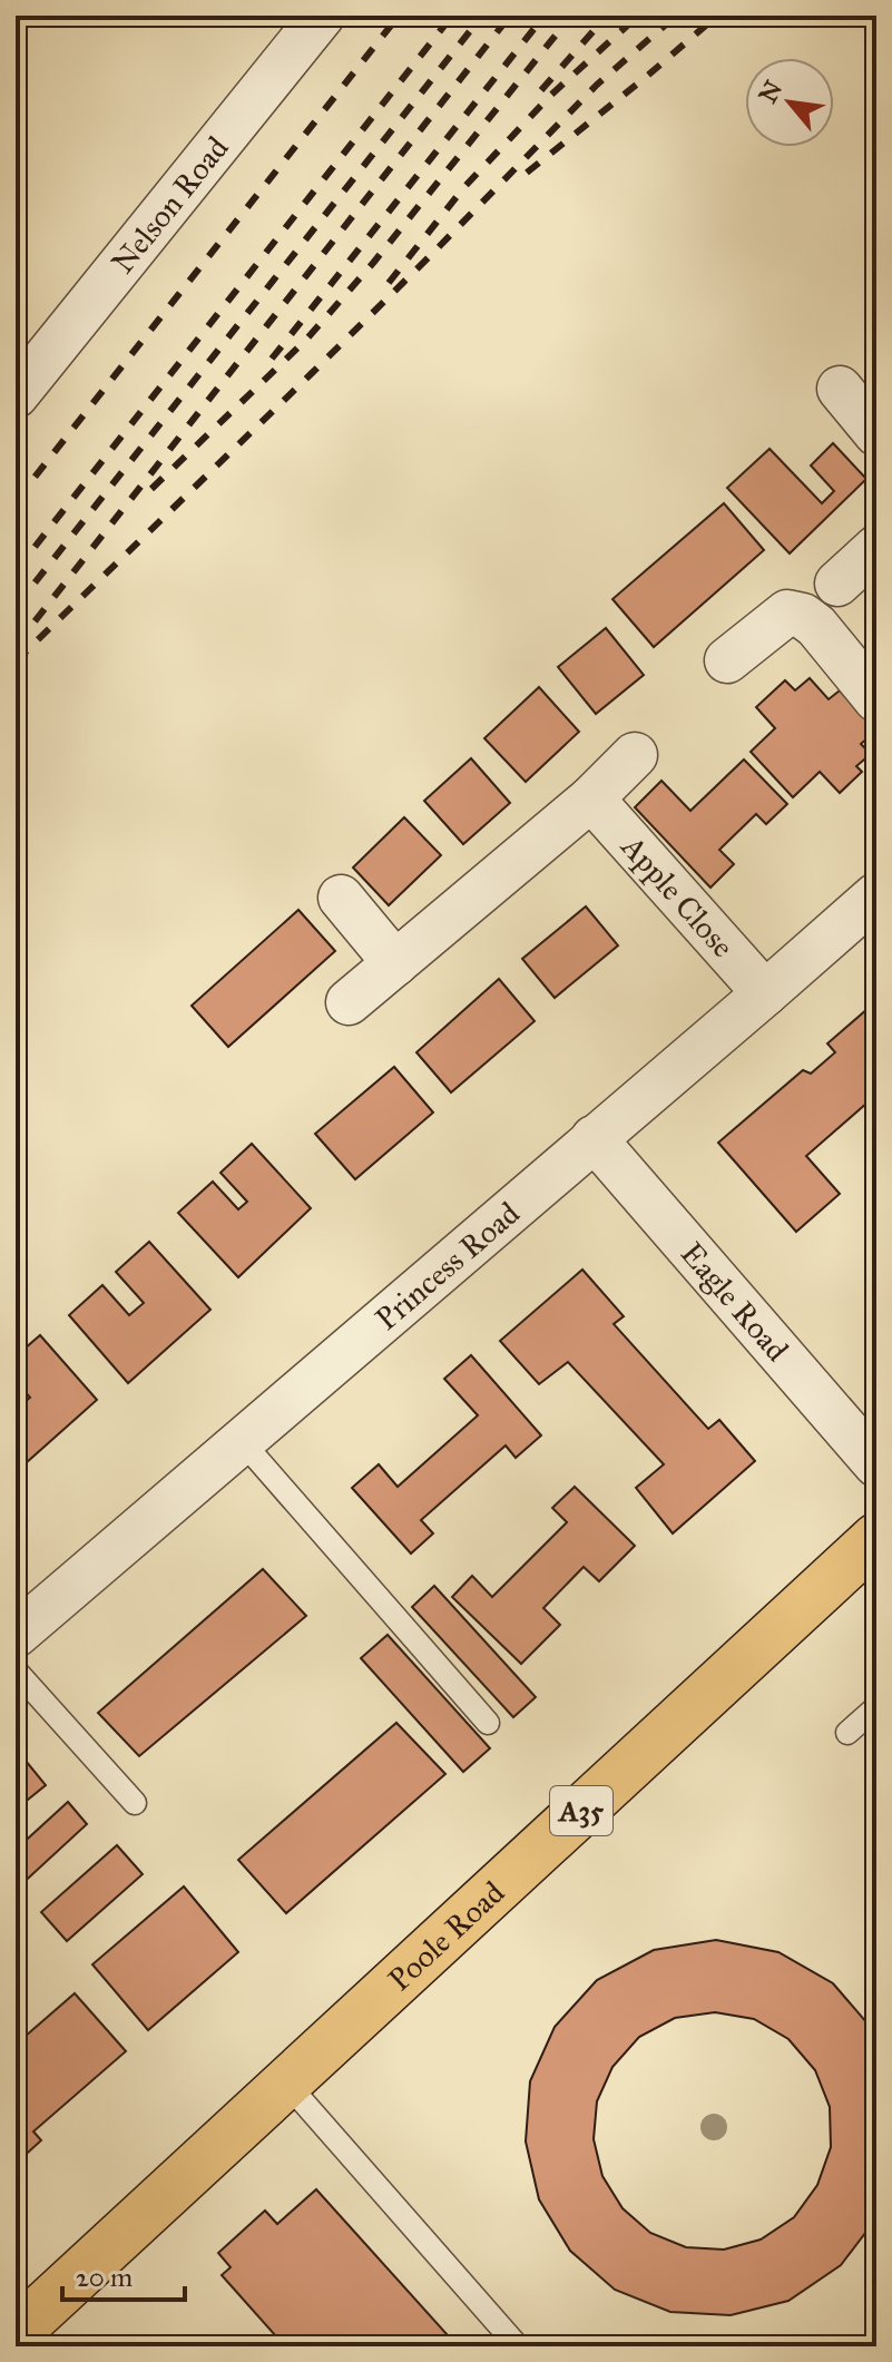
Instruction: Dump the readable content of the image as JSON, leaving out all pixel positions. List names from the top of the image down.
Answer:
{
  "streets": {
    "highway": ["A35", "Poole Road"],
    "street": [
      "Nelson Road",
      "Apple Close",
      "Princess Road",
      "Eagle Road"
    ]
  },
  "crossings": [
    ["Apple Close", "Princess Road"],
    ["Princess Road", "Eagle Road"]
  ],
  "scale_bar": "20 m",
  "north": "top left"
}
